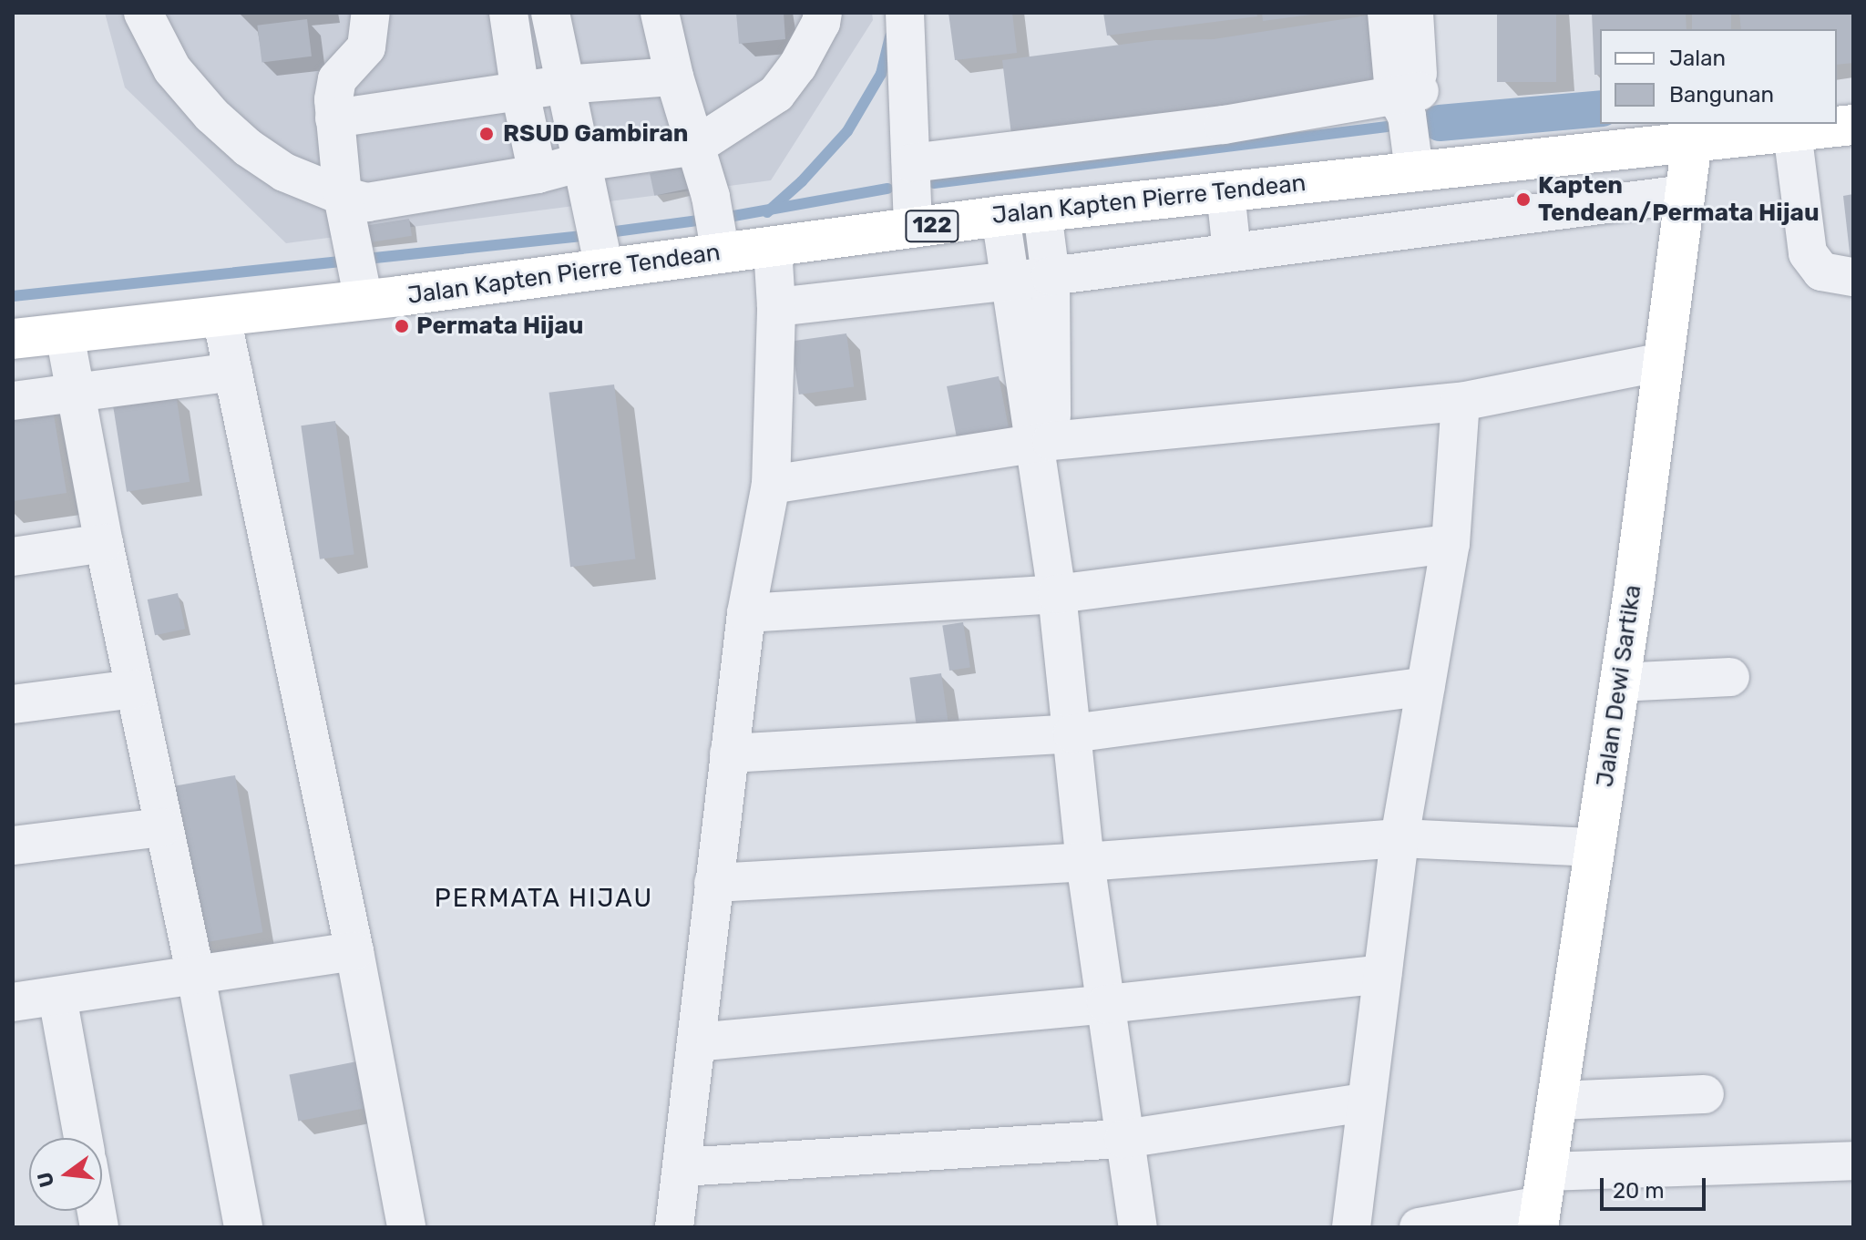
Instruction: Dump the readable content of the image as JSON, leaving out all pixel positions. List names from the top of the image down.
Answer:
{
  "streets": {
    "main road": ["Jalan Kapten Pierre Tendean", "122", "Jalan Dewi Sartika"]
  },
  "crossings": [
    ["Jalan Kapten Pierre Tendean", "Jalan Dewi Sartika"]
  ],
  "districts": ["PERMATA HIJAU"],
  "places": ["RSUD Gambiran", "Kapten Tendean/Permata Hijau", "Permata Hijau"],
  "legend": ["Jalan", "Bangunan"],
  "scale_bar": "20 m",
  "north": "left"
}
